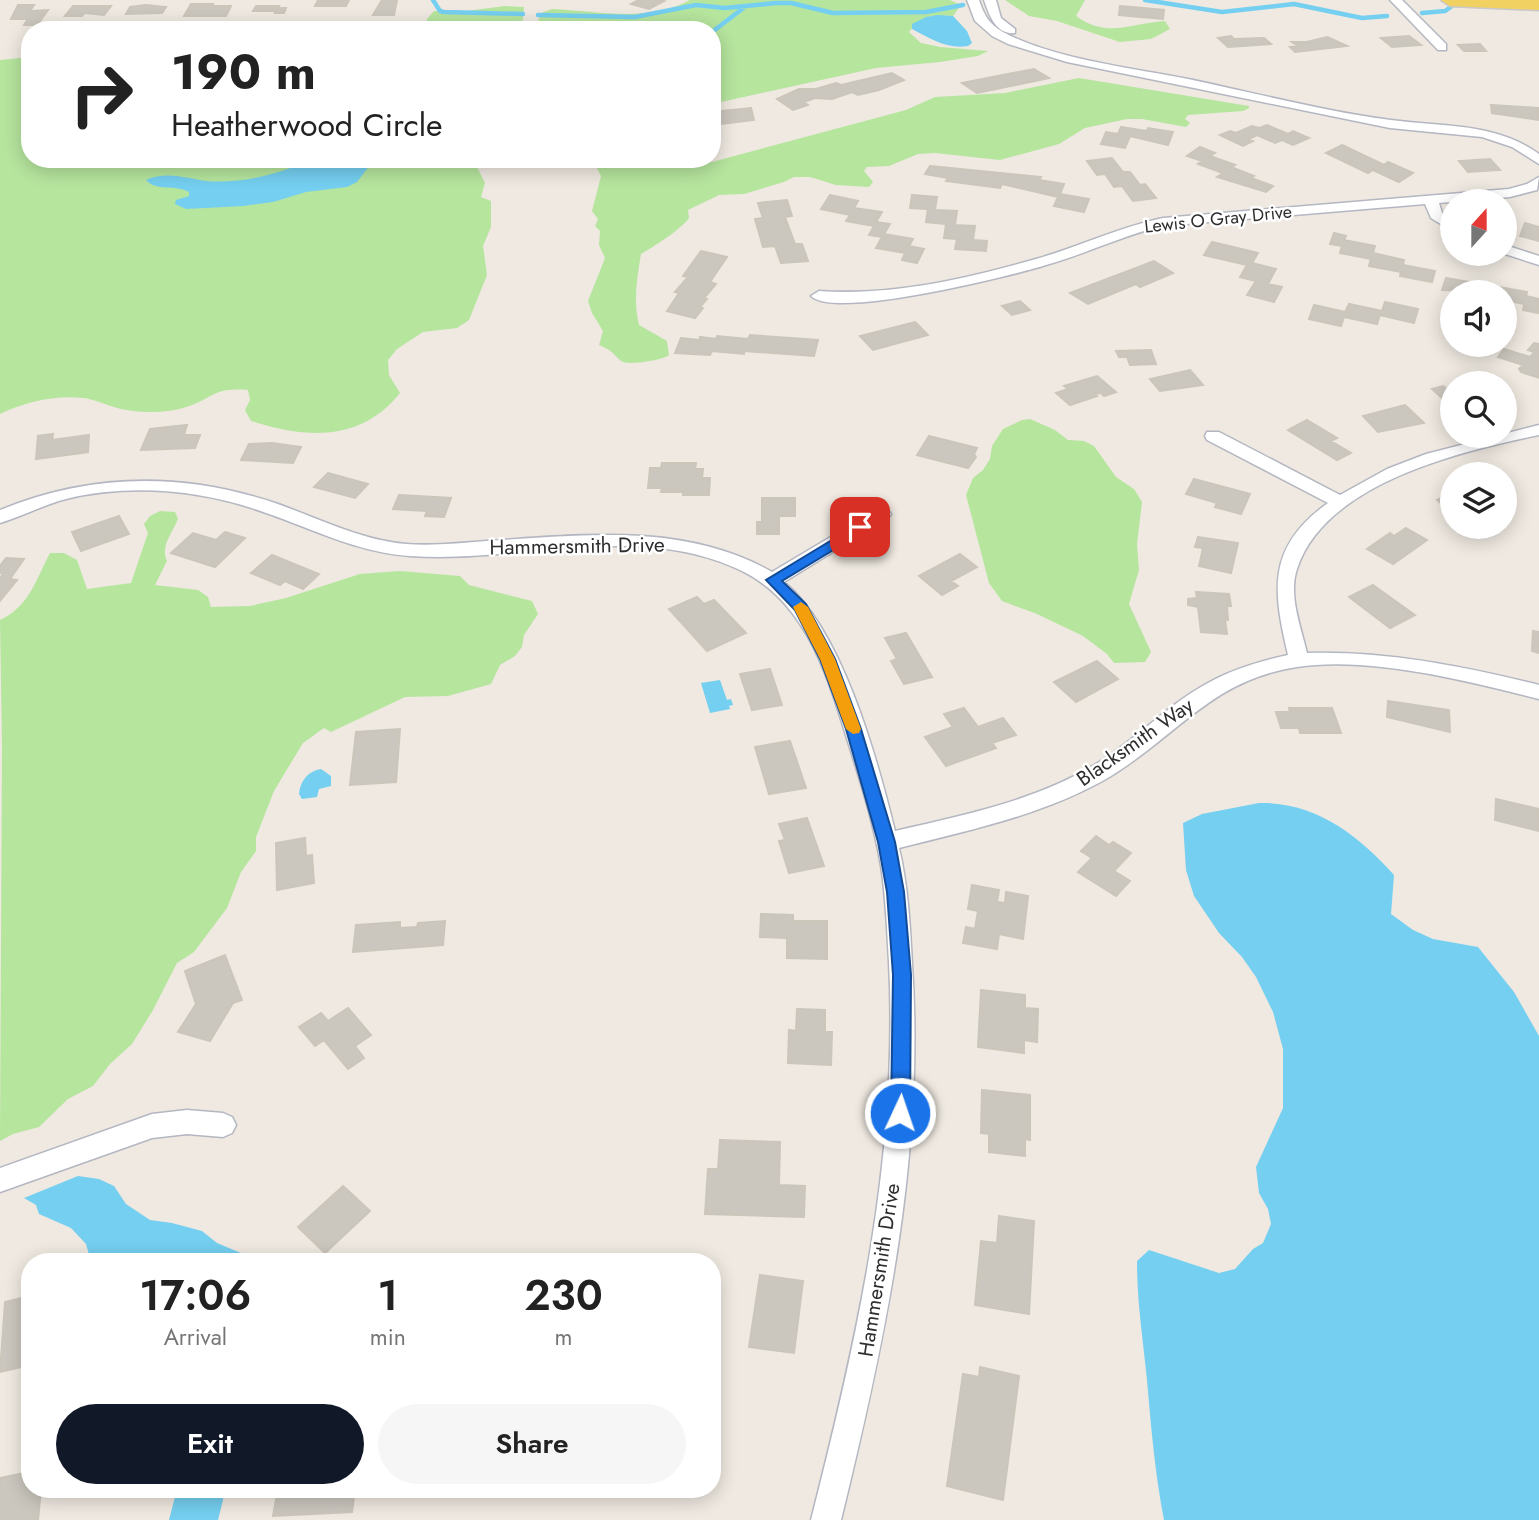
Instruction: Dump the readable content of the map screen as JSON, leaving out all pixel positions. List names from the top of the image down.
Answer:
{
  "streets": {
    "street": ["Lewis O Gray Drive", "Hammersmith Drive", "Blacksmith Way"]
  },
  "crossings": [
    ["Hammersmith Drive", "Blacksmith Way"]
  ],
  "north": "top",
  "page": {
    "turn": ["190 m", "Heatherwood Circle"],
    "eta": [
      "17:06",
      "Arrival",
      "1",
      "min",
      "230",
      "m"
    ],
    "buttons": ["Exit", "Share"]
  }
}
